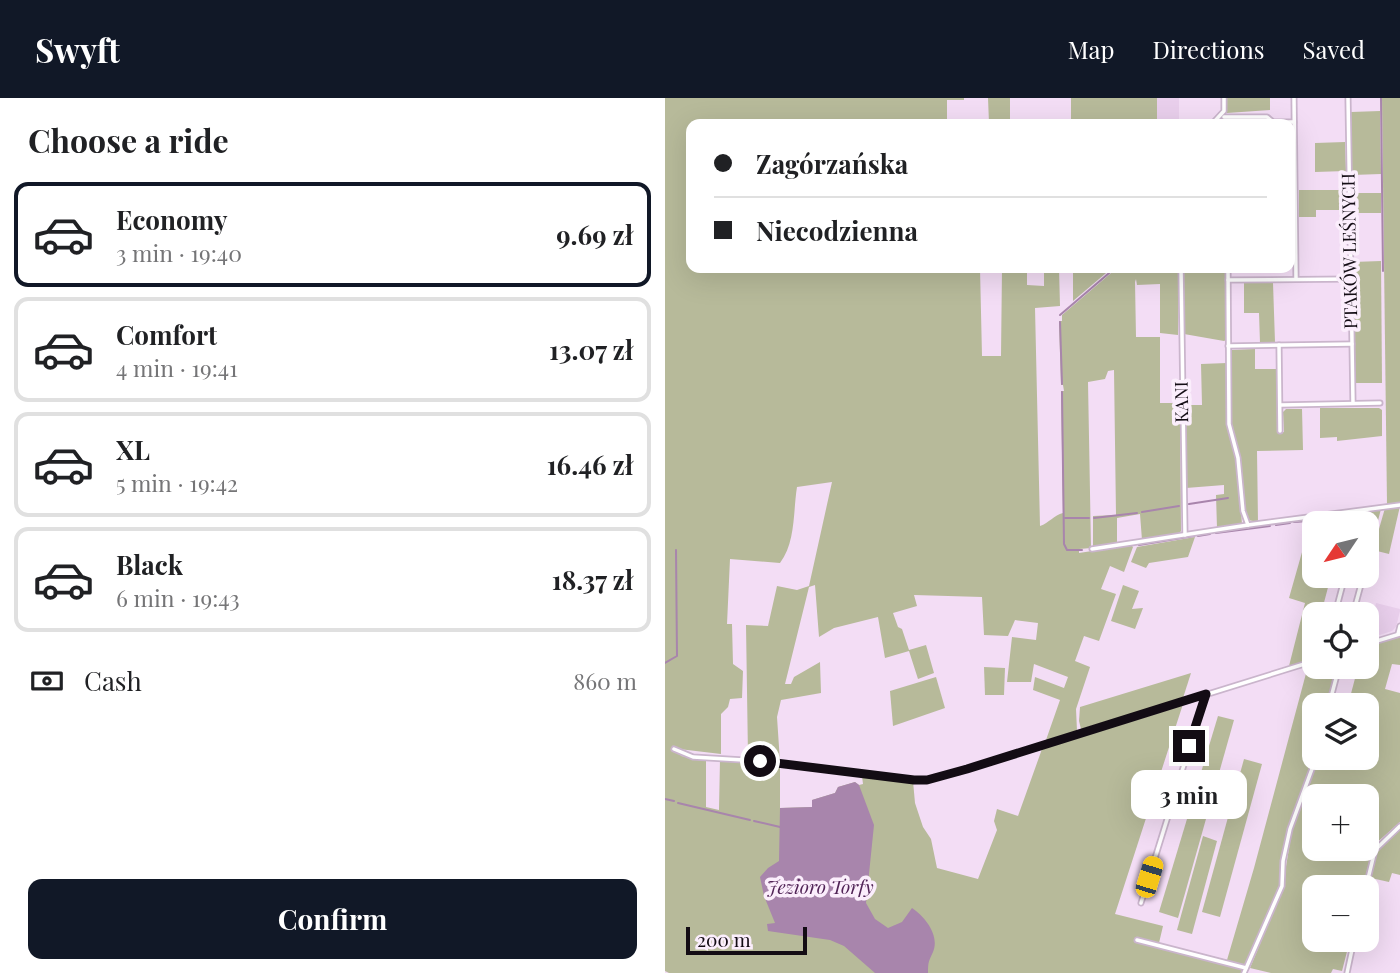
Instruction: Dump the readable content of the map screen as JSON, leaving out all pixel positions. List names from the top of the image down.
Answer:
{
  "streets": {
    "street": ["PTAKÓW LEŚNYCH", "KANI"]
  },
  "water": ["Jezioro Torfy"],
  "scale_bar": "200 m",
  "north": "bottom left",
  "page": {
    "header": "Swyft",
    "nav": ["Map", "Directions", "Saved"],
    "heading": "Choose a ride",
    "banner": ["Zagórzańska", "Niecodzienna"],
    "list": [
      {
        "name": "Economy",
        "note": "3 min · 19:40",
        "value": "9.69 zł"
      },
      {
        "name": "Comfort",
        "note": "4 min · 19:41",
        "value": "13.07 zł"
      },
      {
        "name": "XL",
        "note": "5 min · 19:42",
        "value": "16.46 zł"
      },
      {
        "name": "Black",
        "note": "6 min · 19:43",
        "value": "18.37 zł"
      }
    ],
    "map_buttons": ["+", "−"],
    "pay": ["Cash", "860 m"],
    "bubble": "3 min",
    "buttons": "Confirm",
    "scale": "200 m"
  }
}
